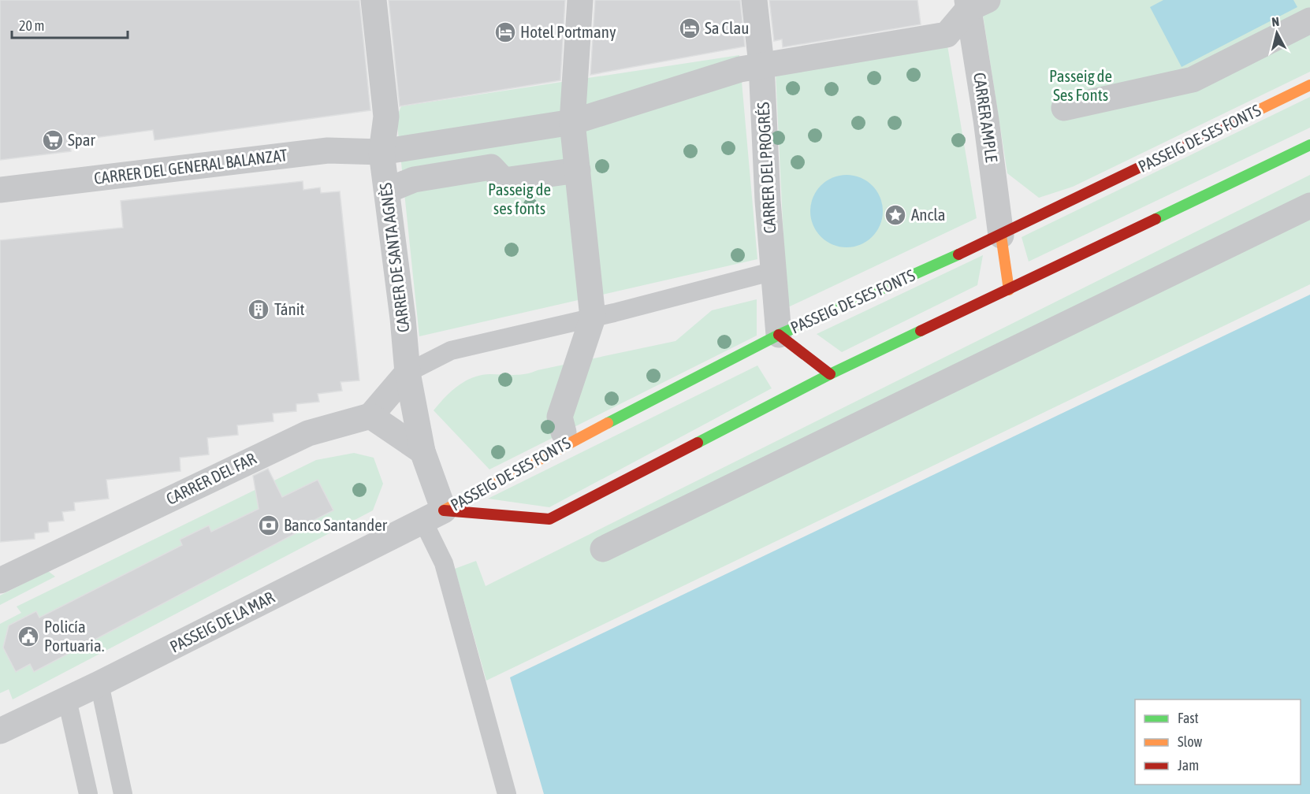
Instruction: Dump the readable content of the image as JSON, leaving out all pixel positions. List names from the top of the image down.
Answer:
{
  "streets": {
    "street": [
      "CARRER AMPLE",
      "PASSEIG DE SES FONTS",
      "CARRER DEL GENERAL BALANZAT",
      "CARRER DEL PROGRÉS",
      "CARRER DE SANTA AGNÈS",
      "CARRER DEL FAR",
      "PASSEIG DE LA MAR"
    ]
  },
  "crossings": [
    ["CARRER AMPLE", "PASSEIG DE SES FONTS"],
    ["PASSEIG DE SES FONTS", "CARRER DEL PROGRÉS"],
    ["PASSEIG DE SES FONTS", "CARRER DE SANTA AGNÈS"],
    ["PASSEIG DE SES FONTS", "PASSEIG DE LA MAR"],
    ["CARRER DEL GENERAL BALANZAT", "CARRER DE SANTA AGNÈS"],
    ["CARRER DE SANTA AGNÈS", "PASSEIG DE LA MAR"]
  ],
  "parks": ["Passeig de Ses Fonts", "Passeig de ses fonts"],
  "places": {
    "hotel": ["Sa Clau", "Hotel Portmany"],
    "supermarket": ["Spar"],
    "place": ["Ancla"],
    "building": ["Tánit"],
    "bank": ["Banco Santander"],
    "public building": ["Policía Portuaria."]
  },
  "legend": ["Fast", "Slow", "Jam"],
  "scale_bar": "20 m",
  "north": "top"
}
